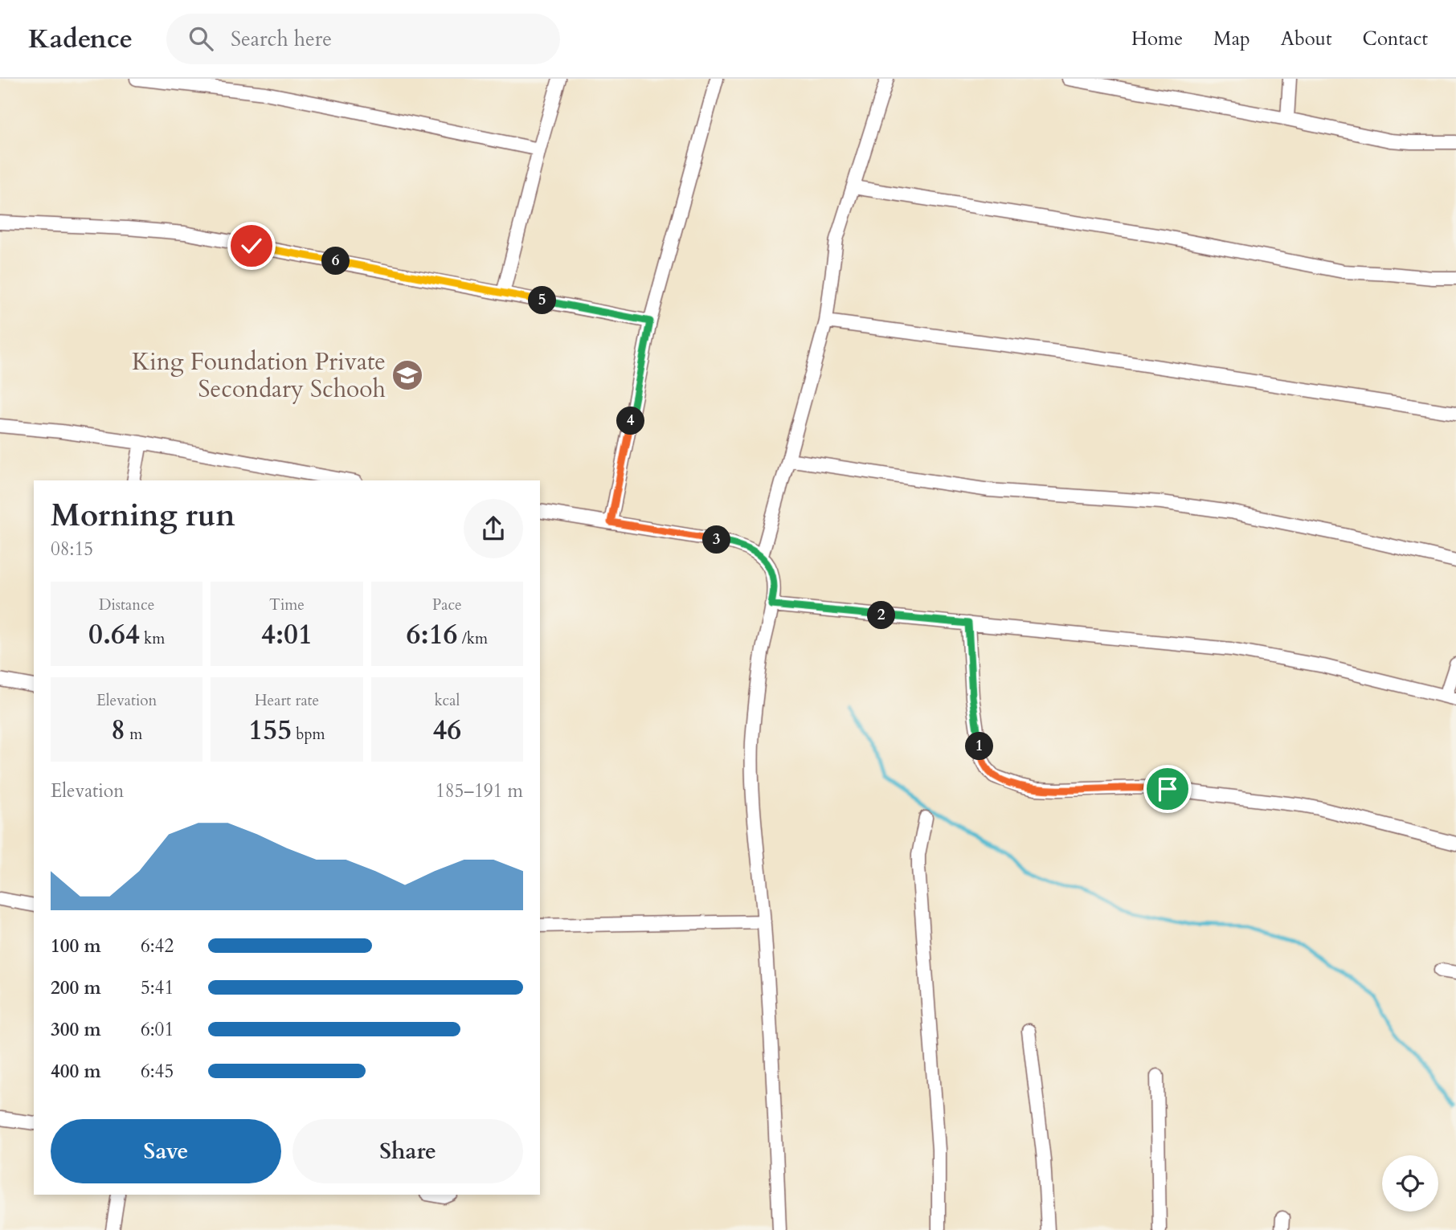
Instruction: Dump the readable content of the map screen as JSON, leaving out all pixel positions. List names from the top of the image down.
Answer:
{
  "places": {
    "school or university": ["King Foundation Private Secondary Schooh"]
  },
  "page": {
    "header": "Kadence",
    "search": "Search here",
    "nav": [
      "Home",
      "Map",
      "About",
      "Contact"
    ],
    "pins": [
      "6",
      "5",
      "4",
      "3",
      "2",
      "1"
    ],
    "heading": ["Morning run", "08:15"],
    "stats": [
      ["Distance", "0.64 km"],
      ["Time", "4:01"],
      ["Pace", "6:16 /km"],
      ["Elevation", "8 m"],
      ["Heart rate", "155 bpm"],
      ["kcal", "46"]
    ],
    "chart": ["Elevation", "185–191 m"],
    "list": [
      {
        "name": "100 m",
        "note": "6:42"
      },
      {
        "name": "200 m",
        "note": "5:41"
      },
      {
        "name": "300 m",
        "note": "6:01"
      },
      {
        "name": "400 m",
        "note": "6:45"
      }
    ],
    "buttons": ["Save", "Share"]
  }
}
